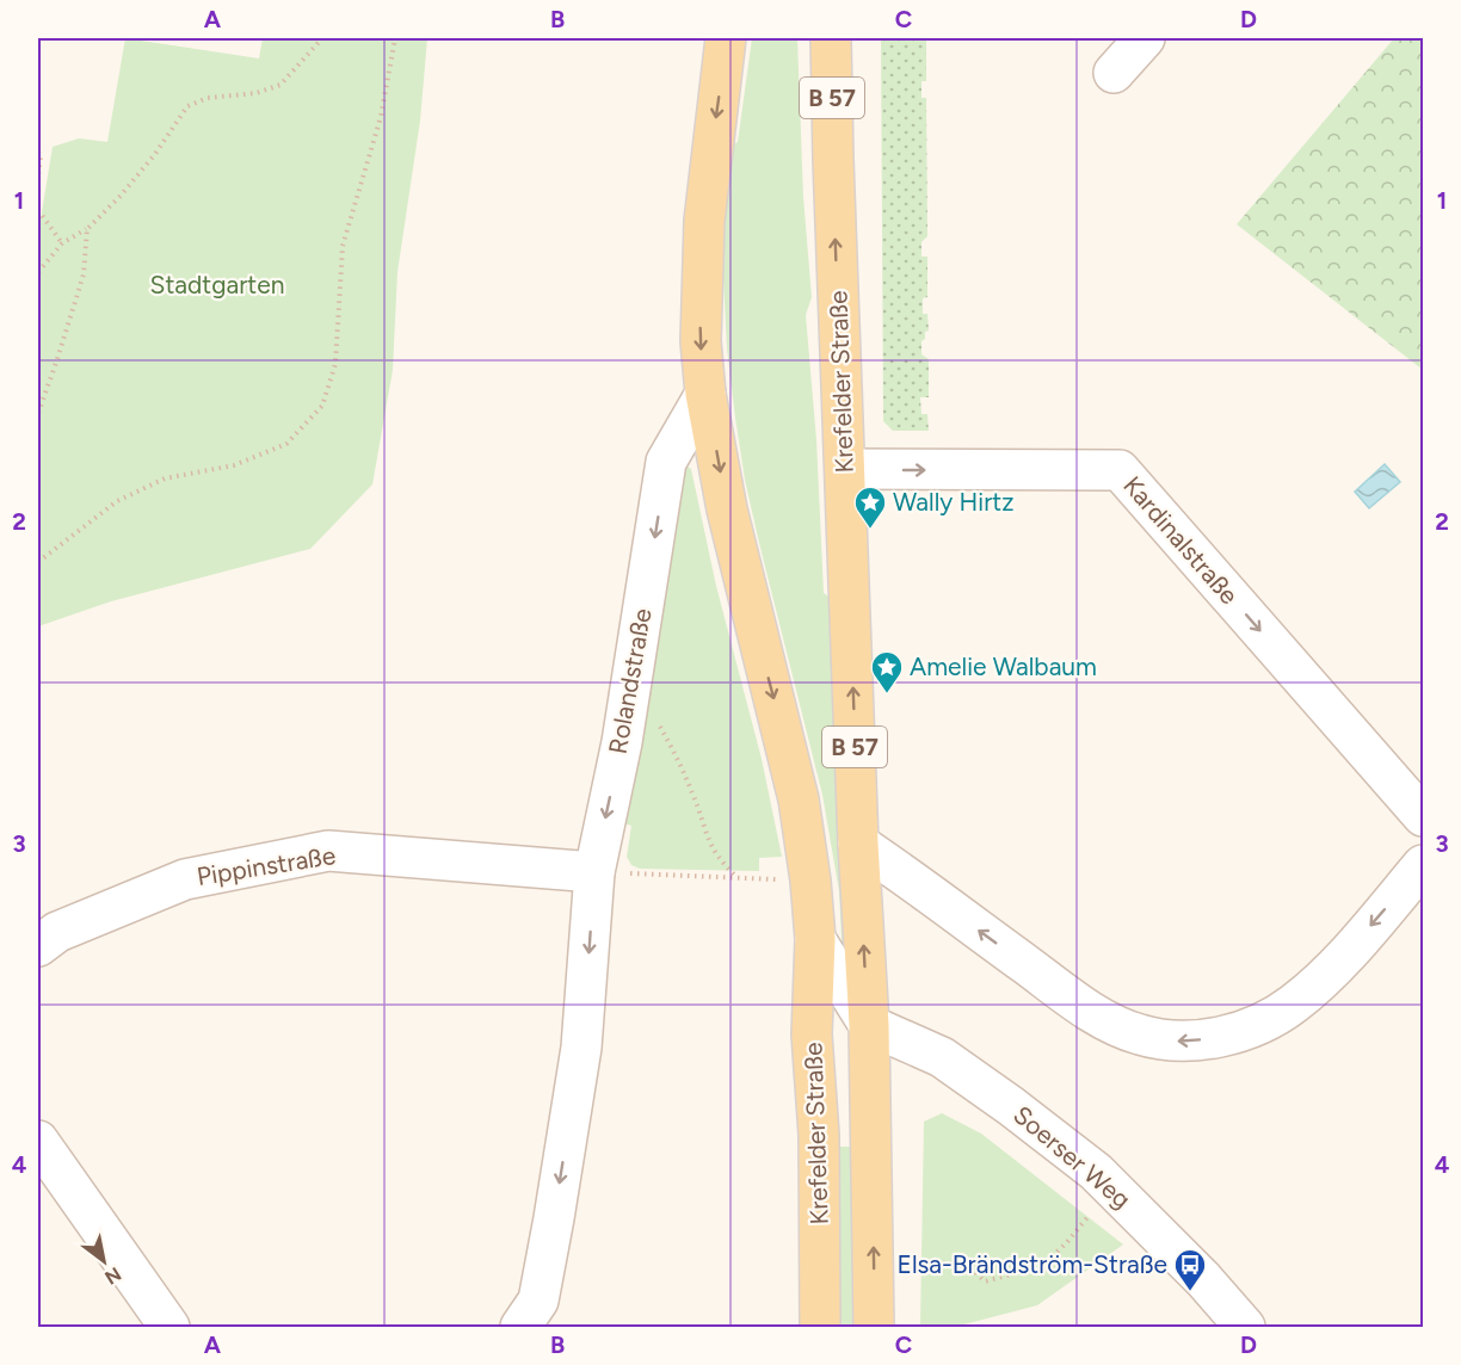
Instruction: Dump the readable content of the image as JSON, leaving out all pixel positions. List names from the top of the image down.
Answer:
{
  "streets": {
    "main road": ["B 57", "Krefelder Straße"],
    "street": [
      "Kardinalstraße",
      "Rolandstraße",
      "Pippinstraße",
      "Soerser Weg"
    ]
  },
  "crossings": [
    ["B 57", "Krefelder Straße"],
    ["B 57", "Rolandstraße"],
    ["Krefelder Straße", "Kardinalstraße"],
    ["Krefelder Straße", "Rolandstraße"],
    ["Krefelder Straße", "Soerser Weg"],
    ["Rolandstraße", "Pippinstraße"]
  ],
  "one_way": ["Kardinalstraße", "Rolandstraße"],
  "parks": ["Stadtgarten"],
  "places": {
    "place": ["Wally Hirtz", "Amelie Walbaum"],
    "bus stop": ["Elsa-Brändström-Straße"]
  },
  "north": "bottom right",
  "grid": {
    "columns": [
      "A",
      "B",
      "C",
      "D"
    ],
    "rows": [
      "1",
      "2",
      "3",
      "4"
    ]
  }
}
